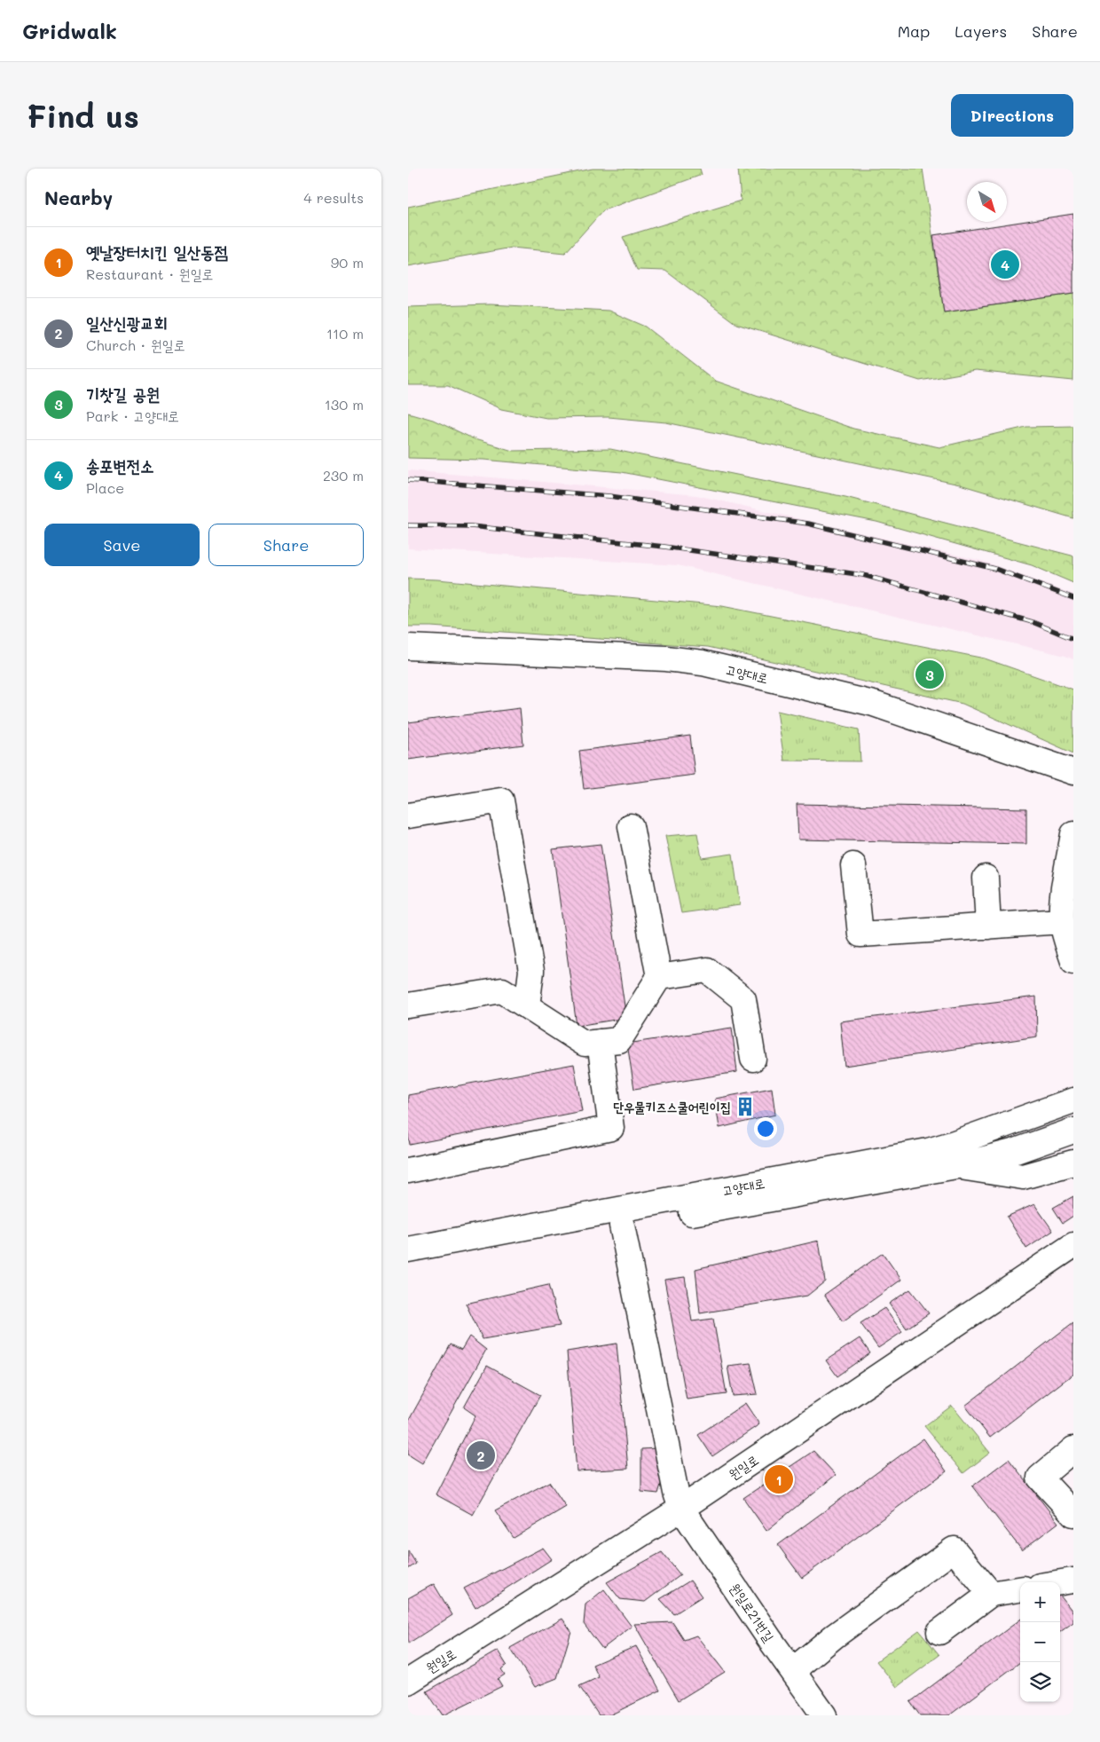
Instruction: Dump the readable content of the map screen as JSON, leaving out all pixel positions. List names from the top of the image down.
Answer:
{
  "streets": {
    "street": ["고양대로", "원일로", "원일로21번길"]
  },
  "crossings": [
    ["고양대로", "원일로21번길"],
    ["원일로", "원일로21번길"]
  ],
  "places": {
    "building": ["단우물키즈스쿨어린이집"]
  },
  "north": "bottom right",
  "page": {
    "header": "Gridwalk",
    "nav": ["Map", "Layers", "Share"],
    "buttons": [
      "Directions",
      ["Save", "Share"]
    ],
    "title": "Find us",
    "heading": ["Nearby", "4 results"],
    "list": [
      {
        "mark": "1",
        "name": "옛날장터치킨 일산동점",
        "note": "Restaurant · 원일로",
        "value": "90 m"
      },
      {
        "mark": "2",
        "name": "일산신광교회",
        "note": "Church · 원일로",
        "value": "110 m"
      },
      {
        "mark": "3",
        "name": "기찻길 공원",
        "note": "Park · 고양대로",
        "value": "130 m"
      },
      {
        "mark": "4",
        "name": "송포변전소",
        "note": "Place",
        "value": "230 m"
      }
    ],
    "pins": [
      "4",
      "3",
      "2",
      "1"
    ],
    "map_buttons": ["+", "−"]
  }
}
